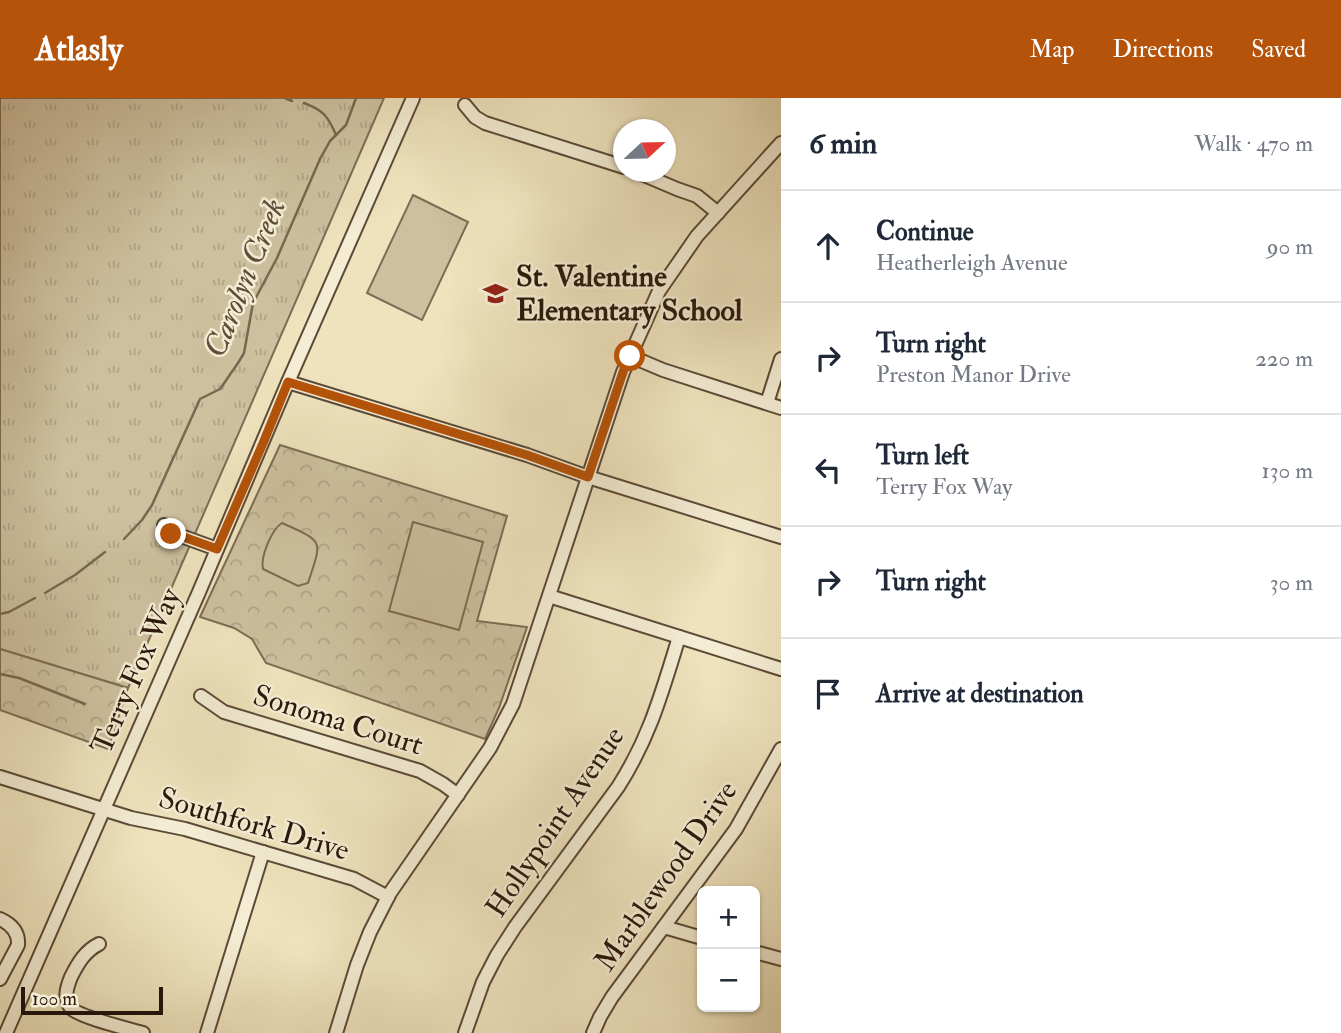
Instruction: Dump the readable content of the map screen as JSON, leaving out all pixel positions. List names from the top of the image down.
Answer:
{
  "streets": {
    "street": [
      "Terry Fox Way",
      "Sonoma Court",
      "Hollypoint Avenue",
      "Southfork Drive",
      "Marblewood Drive"
    ]
  },
  "crossings": [
    ["Terry Fox Way", "Southfork Drive"]
  ],
  "water": ["Carolyn Creek"],
  "places": {
    "school or university": ["St. Valentine Elementary School"]
  },
  "scale_bar": "100 m",
  "north": "right",
  "page": {
    "header": "Atlasly",
    "nav": ["Map", "Directions", "Saved"],
    "heading": ["6 min", "Walk · 470 m"],
    "list": [
      ["Continue", "Heatherleigh Avenue", "90 m"],
      ["Turn right", "Preston Manor Drive", "220 m"],
      ["Turn left", "Terry Fox Way", "130 m"],
      ["Turn right", "30 m"],
      "Arrive at destination"
    ],
    "map_buttons": ["+", "−"],
    "scale": "100 m"
  }
}
